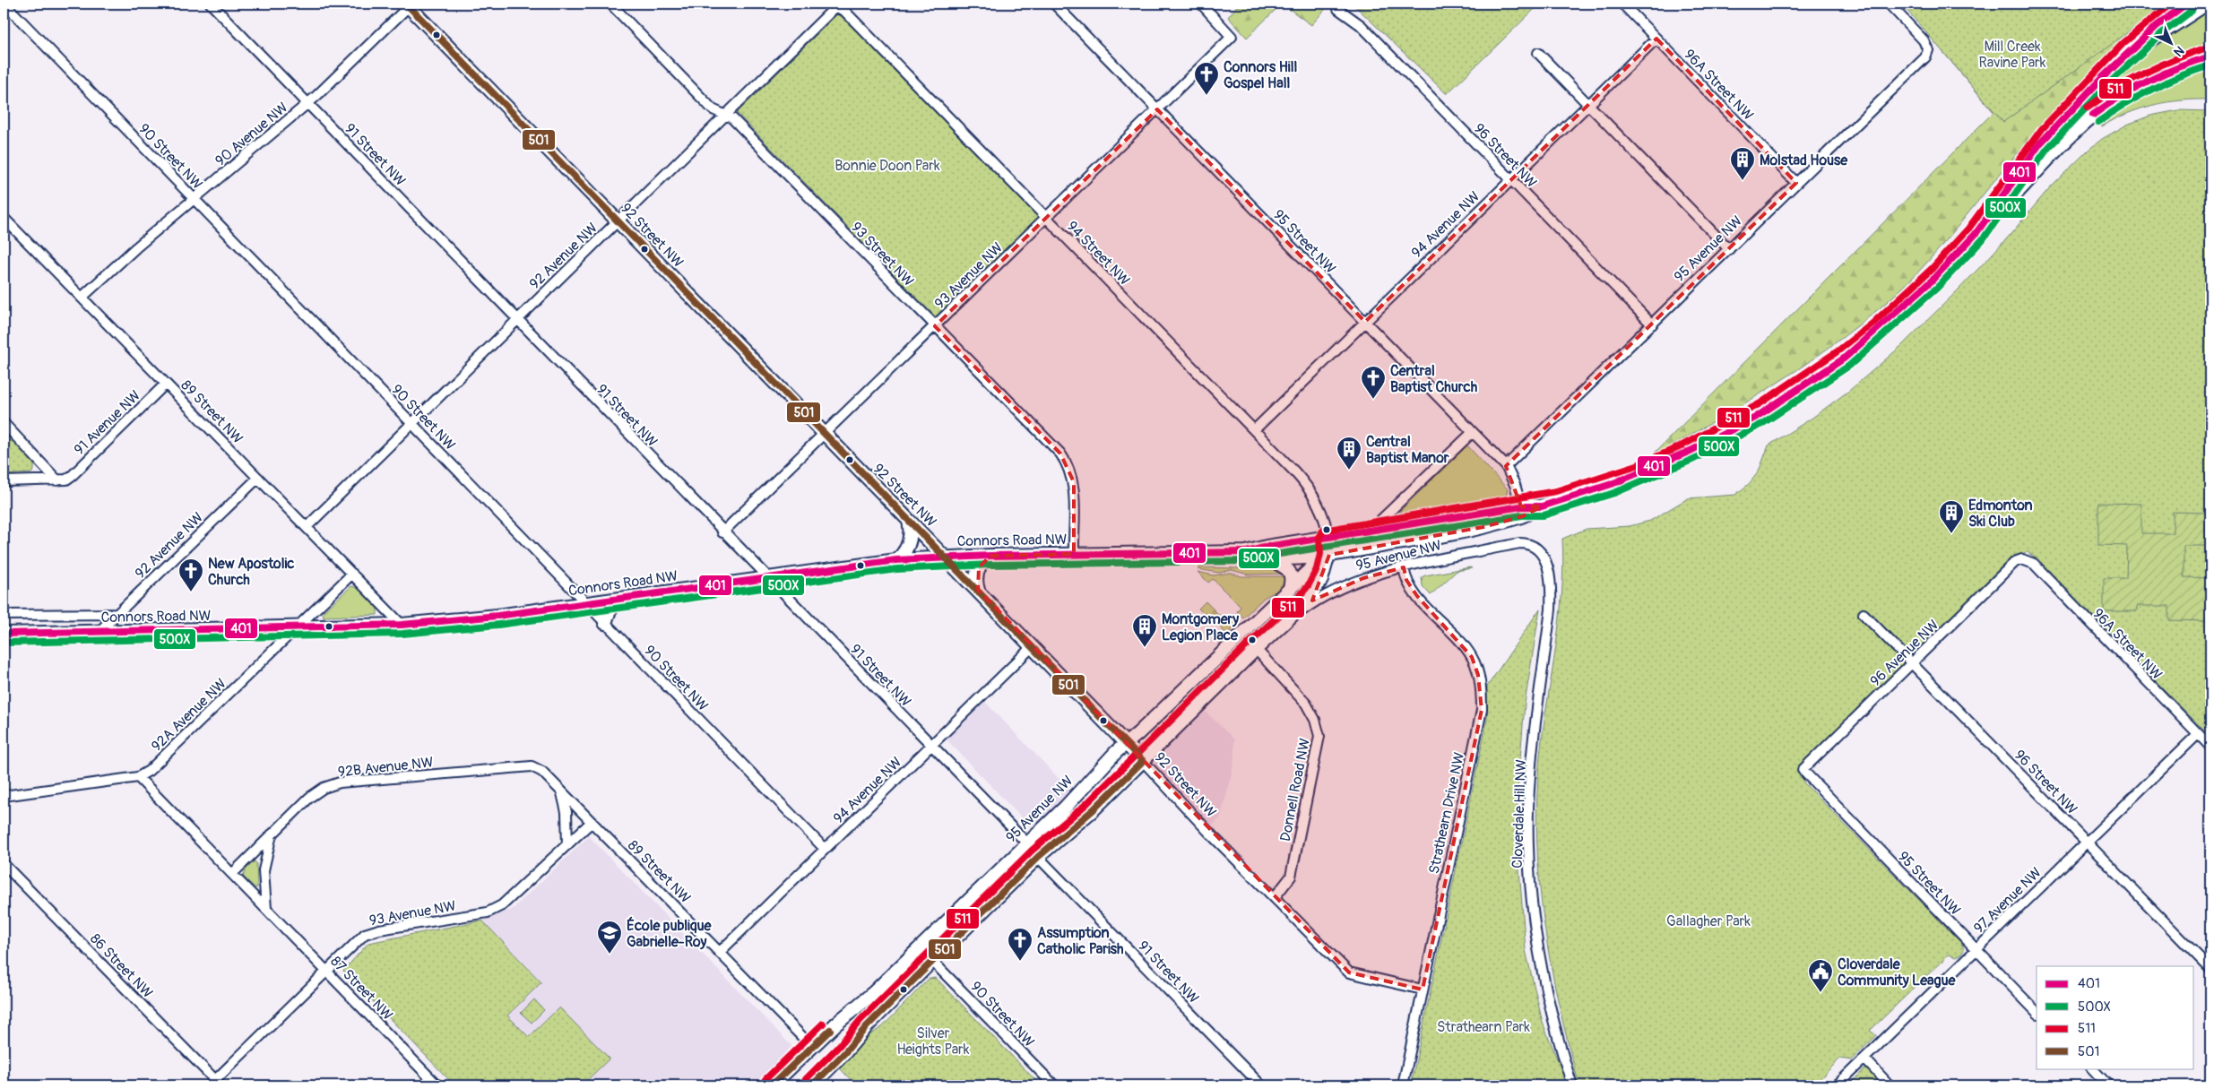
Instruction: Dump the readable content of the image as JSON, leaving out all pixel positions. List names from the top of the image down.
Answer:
{
  "streets": {
    "main road": ["92 Street NW", "95 Avenue NW", "Connors Road NW"],
    "street": [
      "96A Street NW",
      "90 Avenue NW",
      "91 Street NW",
      "96 Street NW",
      "90 Street NW",
      "94 Avenue NW",
      "95 Street NW",
      "94 Street NW",
      "93 Street NW",
      "92 Avenue NW",
      "93 Avenue NW",
      "89 Street NW",
      "91 Avenue NW",
      "96 Avenue NW",
      "92A Avenue NW",
      "92B Avenue NW",
      "Donnell Road NW",
      "Strathearn Drive NW",
      "Cloverdale Hill NW",
      "97 Avenue NW",
      "86 Street NW",
      "87 Street NW"
    ]
  },
  "crossings": [
    ["96A Street NW", "94 Avenue NW"],
    ["96A Street NW", "95 Avenue NW"],
    ["96A Street NW", "96 Avenue NW"],
    ["96A Street NW", "97 Avenue NW"],
    ["90 Avenue NW", "91 Street NW"],
    ["90 Avenue NW", "90 Street NW"],
    ["90 Avenue NW", "92 Street NW"],
    ["90 Avenue NW", "89 Street NW"],
    ["91 Street NW", "94 Avenue NW"],
    ["91 Street NW", "95 Avenue NW"],
    ["91 Street NW", "92 Avenue NW"],
    ["91 Street NW", "93 Avenue NW"],
    ["91 Street NW", "Connors Road NW"],
    ["96 Street NW", "94 Avenue NW"],
    ["96 Street NW", "95 Avenue NW"],
    ["96 Street NW", "96 Avenue NW"],
    ["96 Street NW", "97 Avenue NW"],
    ["90 Street NW", "94 Avenue NW"],
    ["90 Street NW", "95 Avenue NW"],
    ["90 Street NW", "92 Avenue NW"],
    ["90 Street NW", "Connors Road NW"],
    ["94 Avenue NW", "92 Street NW"],
    ["94 Avenue NW", "95 Street NW"],
    ["94 Avenue NW", "94 Street NW"],
    ["94 Avenue NW", "89 Street NW"],
    ["92 Street NW", "95 Avenue NW"],
    ["92 Street NW", "92 Avenue NW"],
    ["92 Street NW", "93 Avenue NW"],
    ["92 Street NW", "Connors Road NW"],
    ["92 Street NW", "Donnell Road NW"],
    ["92 Street NW", "Strathearn Drive NW"],
    ["95 Street NW", "95 Avenue NW"],
    ["95 Street NW", "93 Avenue NW"],
    ["95 Street NW", "Connors Road NW"],
    ["95 Street NW", "96 Avenue NW"],
    ["95 Street NW", "97 Avenue NW"],
    ["95 Avenue NW", "94 Street NW"],
    ["95 Avenue NW", "89 Street NW"],
    ["95 Avenue NW", "Connors Road NW"],
    ["95 Avenue NW", "Donnell Road NW"],
    ["95 Avenue NW", "Strathearn Drive NW"],
    ["95 Avenue NW", "Cloverdale Hill NW"],
    ["94 Street NW", "92 Avenue NW"],
    ["94 Street NW", "93 Avenue NW"],
    ["94 Street NW", "Connors Road NW"],
    ["93 Street NW", "92 Avenue NW"],
    ["93 Street NW", "93 Avenue NW"],
    ["93 Street NW", "Connors Road NW"],
    ["92 Avenue NW", "89 Street NW"],
    ["92 Avenue NW", "Connors Road NW"],
    ["93 Avenue NW", "89 Street NW"],
    ["93 Avenue NW", "86 Street NW"],
    ["93 Avenue NW", "87 Street NW"],
    ["89 Street NW", "91 Avenue NW"],
    ["89 Street NW", "Connors Road NW"],
    ["89 Street NW", "92A Avenue NW"],
    ["89 Street NW", "92B Avenue NW"],
    ["Connors Road NW", "92A Avenue NW"],
    ["92A Avenue NW", "87 Street NW"],
    ["92B Avenue NW", "87 Street NW"]
  ],
  "parks": [
    "Mill Creek Ravine Park",
    "Bonnie Doon Park",
    "Gallagher Park",
    "Strathearn Park",
    "Silver Heights Park"
  ],
  "places": {
    "church": [
      "Connors Hill Gospel Hall",
      "Central Baptist Church",
      "New Apostolic Church",
      "Assumption Catholic Parish"
    ],
    "building": [
      "Molstad House",
      "Central Baptist Manor",
      "Edmonton Ski Club",
      "Montgomery Legion Place"
    ],
    "school or university": ["École publique Gabrielle-Roy"],
    "public building": ["Cloverdale Community League"]
  },
  "lines": [
    "transit line 401",
    "transit line 511",
    "transit line 501",
    "transit line 500X"
  ],
  "legend": [
    "401",
    "500X",
    "511",
    "501"
  ],
  "north": "bottom right"
}
